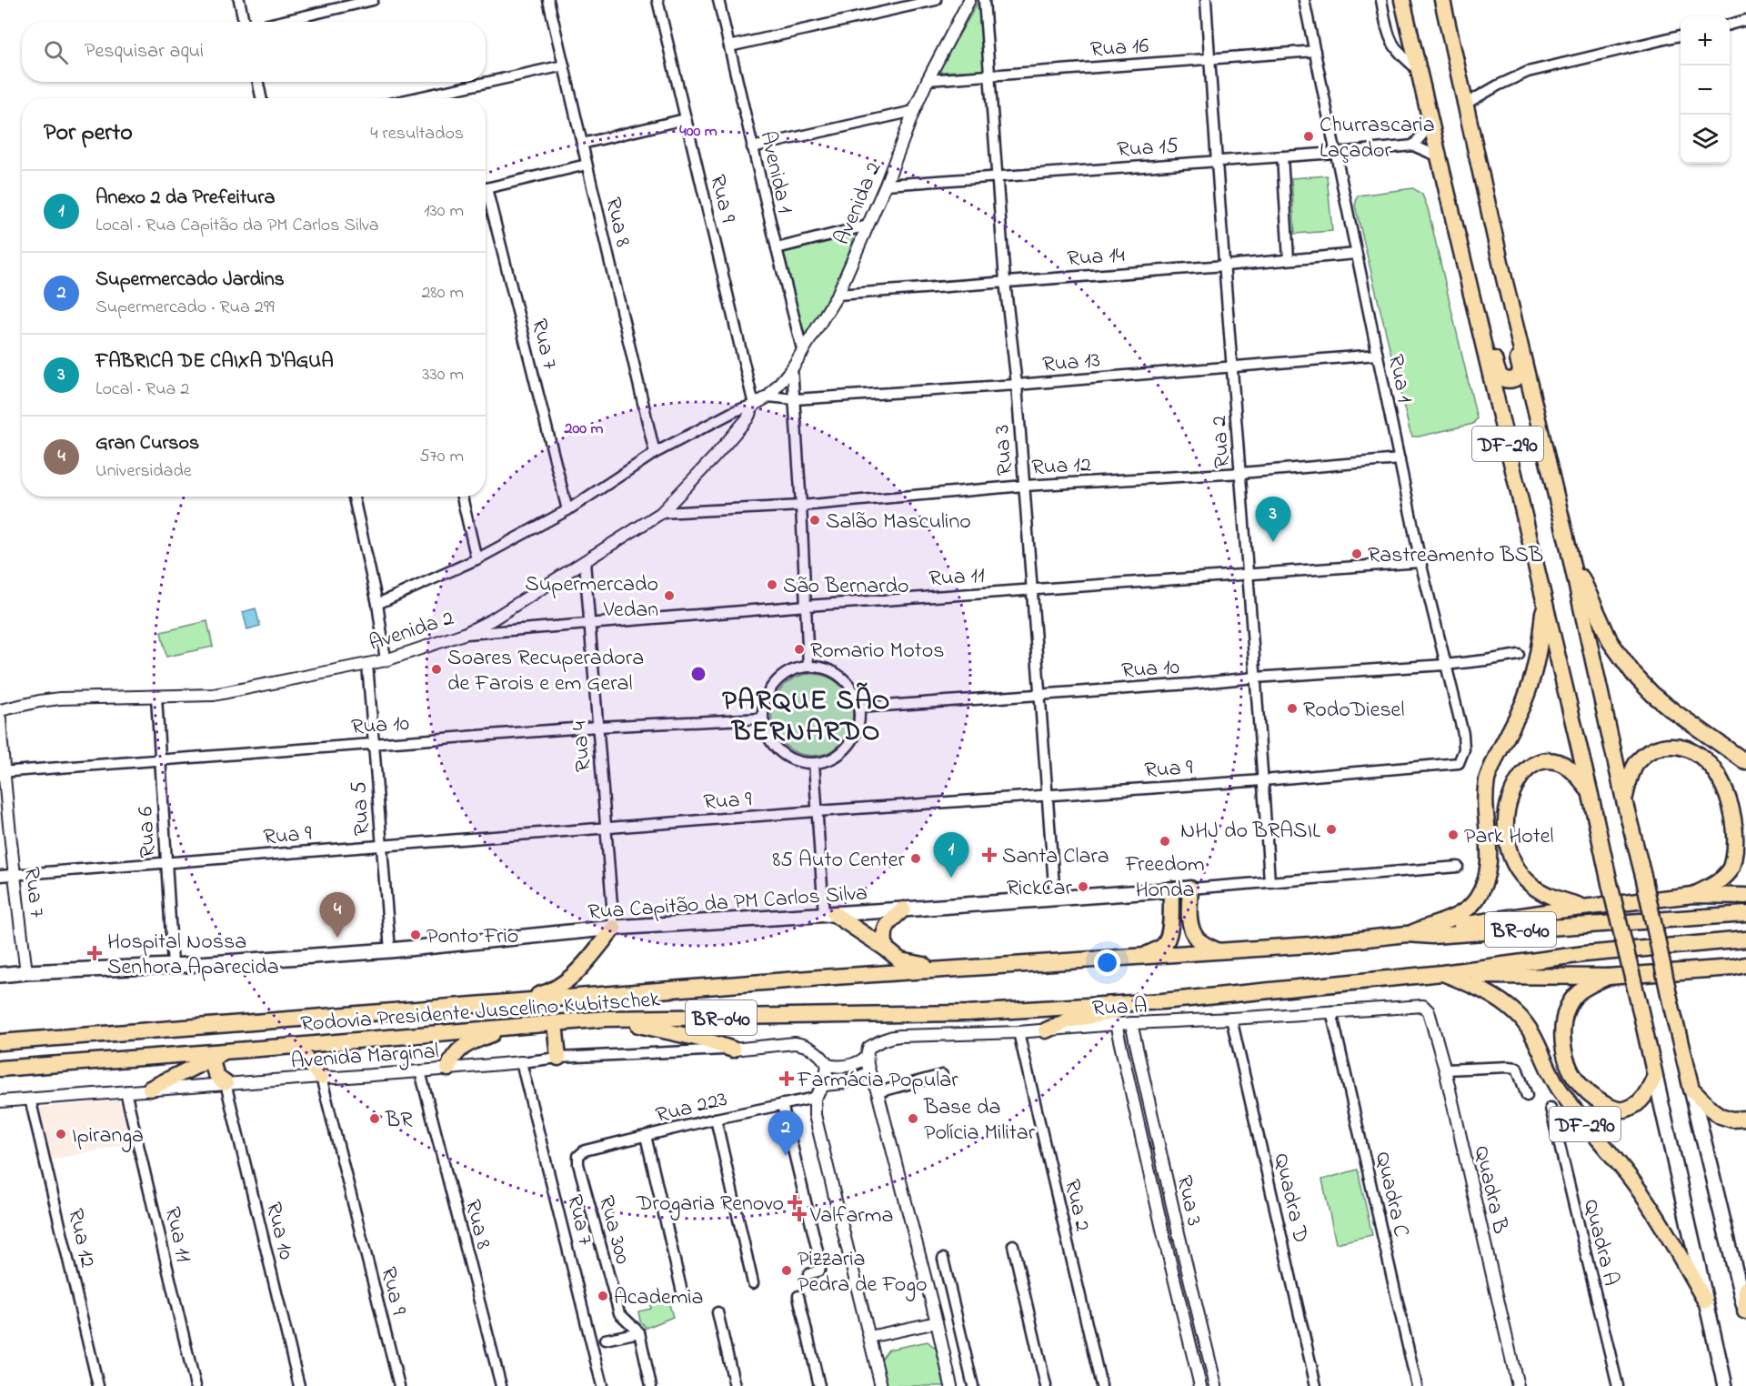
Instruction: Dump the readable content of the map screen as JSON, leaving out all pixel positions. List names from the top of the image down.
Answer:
{
  "streets": {
    "highway": ["DF-290", "BR-040", "Rodovia Presidente Juscelino Kubitschek"],
    "main road": ["Rua Capitão da PM Carlos Silva"],
    "street": [
      "Rua 16",
      "Rua 15",
      "Avenida 1",
      "Rua 9",
      "Avenida 2",
      "Rua 8",
      "Rua 14",
      "Rua 7",
      "Rua 13",
      "Rua 1",
      "Rua 2",
      "Rua 3",
      "Rua 12",
      "Rua 11",
      "Rua 10",
      "Rua 4",
      "Rua 5",
      "Rua 6",
      "Rua A",
      "Avenida Marginal",
      "Rua 223",
      "Quadra B",
      "Quadra C",
      "Quadra D",
      "Rua 300",
      "Quadra A"
    ]
  },
  "crossings": [
    ["Rua 16", "Avenida 2"],
    ["Rua 16", "Rua 1"],
    ["Rua 16", "Rua 2"],
    ["Rua 16", "Rua 3"],
    ["Rua 15", "Avenida 2"],
    ["Rua 15", "Rua 1"],
    ["Rua 15", "Rua 2"],
    ["Rua 15", "Rua 3"],
    ["Avenida 1", "Avenida 2"],
    ["Rua 9", "Avenida 2"],
    ["Rua 9", "Rua 7"],
    ["Rua 9", "Rua 1"],
    ["Rua 9", "Rua 2"],
    ["Rua 9", "Rua 3"],
    ["Rua 9", "Rua 4"],
    ["Rua 9", "Rua 5"],
    ["Rua 9", "Rua 6"],
    ["Rua 9", "Avenida Marginal"],
    ["Avenida 2", "Rua 8"],
    ["Avenida 2", "Rua 14"],
    ["Avenida 2", "Rua 7"],
    ["Avenida 2", "Rua 13"],
    ["Avenida 2", "Rua 12"],
    ["Avenida 2", "Rua 11"],
    ["Avenida 2", "Rua 4"],
    ["Avenida 2", "Rua 5"],
    ["Avenida 2", "Rua 6"],
    ["Rua 8", "Avenida Marginal"],
    ["Rua 14", "Rua 1"],
    ["Rua 14", "Rua 2"],
    ["Rua 14", "Rua 3"],
    ["Rua 7", "Rua 10"],
    ["Rua 7", "Rua Capitão da PM Carlos Silva"],
    ["Rua 7", "Avenida Marginal"],
    ["Rua 13", "Rua 1"],
    ["Rua 13", "Rua 2"],
    ["Rua 13", "Rua 3"],
    ["Rua 1", "Rua 12"],
    ["Rua 1", "Rua 11"],
    ["Rua 1", "Rua 10"],
    ["Rua 2", "Rua 12"],
    ["Rua 2", "Rua 11"],
    ["Rua 2", "Rua 10"],
    ["Rua 2", "Rua Capitão da PM Carlos Silva"],
    ["Rua 2", "Rua A"],
    ["DF-290", "Rodovia Presidente Juscelino Kubitschek"],
    ["Rua 3", "Rua 12"],
    ["Rua 3", "Rua 11"],
    ["Rua 3", "Rua 10"],
    ["Rua 3", "Rua Capitão da PM Carlos Silva"],
    ["Rua 3", "Rua A"],
    ["Rua 12", "Avenida Marginal"],
    ["Rua 11", "Rua 4"],
    ["Rua 11", "Avenida Marginal"],
    ["Rua 10", "Rua 4"],
    ["Rua 10", "Rua 5"],
    ["Rua 10", "Rua 6"],
    ["Rua 10", "Avenida Marginal"],
    ["Rua 4", "Rua Capitão da PM Carlos Silva"],
    ["Rua 5", "Rua Capitão da PM Carlos Silva"],
    ["Rua 6", "Rua Capitão da PM Carlos Silva"],
    ["Rua A", "Quadra B"],
    ["Rua A", "Quadra C"],
    ["Rua A", "Quadra D"],
    ["Rua 223", "Rua 300"]
  ],
  "districts": ["PARQUE SÃO BERNARDO"],
  "places": {
    "other": [
      "Churrascaria Laçador",
      "Salão Masculino",
      "Rastreamento BSB",
      "São Bernardo",
      "Supermercado Vedan",
      "Romario Motos",
      "Soares Recuperadora de Farois e em Geral",
      "RodoDiesel",
      "NHJ do BRASIL",
      "Park Hotel",
      "Freedom Honda",
      "85 Auto Center",
      "RickCar",
      "Ponto Frio",
      "BR",
      "Base da Polícia Militar",
      "Ipiranga",
      "Pizzaria Pedra de Fogo",
      "Academia"
    ],
    "health": [
      "Santa Clara",
      "Hospital Nossa Senhora Aparecida",
      "Farmácia Popular",
      "Drogaria Renovo",
      "Valfarma"
    ]
  },
  "page": {
    "map_buttons": ["+", "−"],
    "search": "Pesquisar aqui",
    "heading": ["Por perto", "4 resultados"],
    "list": [
      {
        "mark": "1",
        "name": "Anexo 2 da Prefeitura",
        "note": "Local · Rua Capitão da PM Carlos Silva",
        "value": "130 m"
      },
      {
        "mark": "2",
        "name": "Supermercado Jardins",
        "note": "Supermercado · Rua 299",
        "value": "280 m"
      },
      {
        "mark": "3",
        "name": "FABRICA DE CAIXA D'AGUA",
        "note": "Local · Rua 2",
        "value": "330 m"
      },
      {
        "mark": "4",
        "name": "Gran Cursos",
        "note": "Universidade",
        "value": "570 m"
      }
    ],
    "pins": [
      "3",
      "1",
      "4",
      "2"
    ]
  },
  "rings": ["400 m", "200 m"]
}
